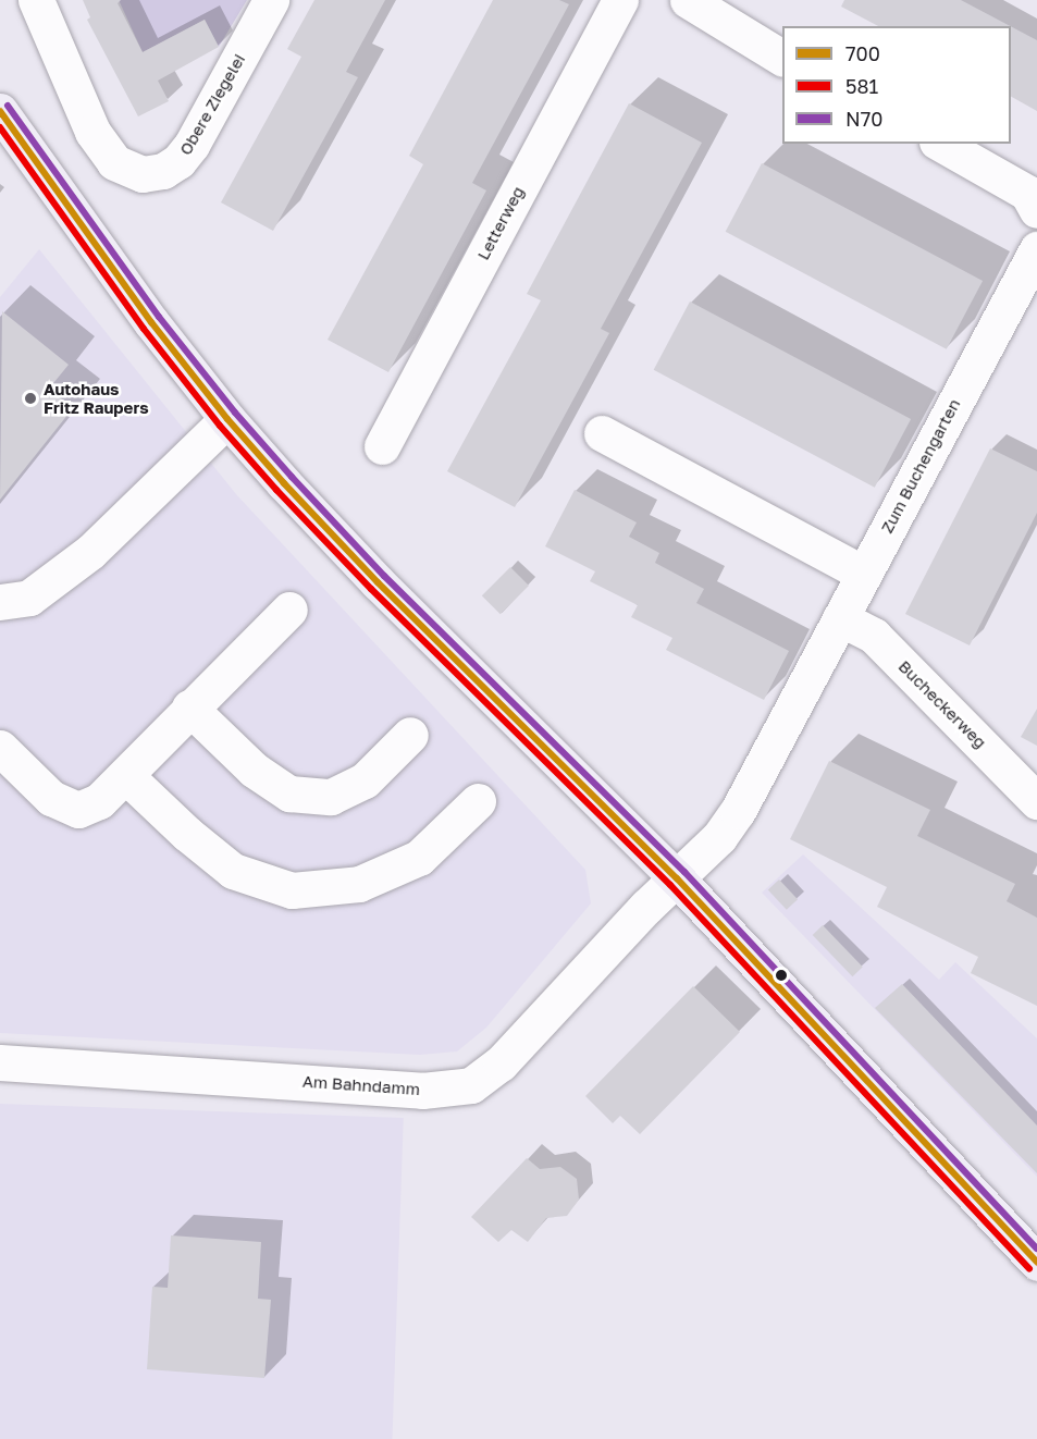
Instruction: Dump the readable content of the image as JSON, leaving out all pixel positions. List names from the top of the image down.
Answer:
{
  "streets": {
    "street": [
      "Obere Ziegelei",
      "Letterweg",
      "Zum Buchengarten",
      "Bucheckerweg",
      "Am Bahndamm"
    ]
  },
  "crossings": [
    ["Zum Buchengarten", "Bucheckerweg"],
    ["Zum Buchengarten", "Am Bahndamm"]
  ],
  "places": ["Autohaus Fritz Raupers"],
  "lines": ["transit line N70", "transit line 700", "transit line 581"],
  "legend": ["700", "581", "N70"]
}
